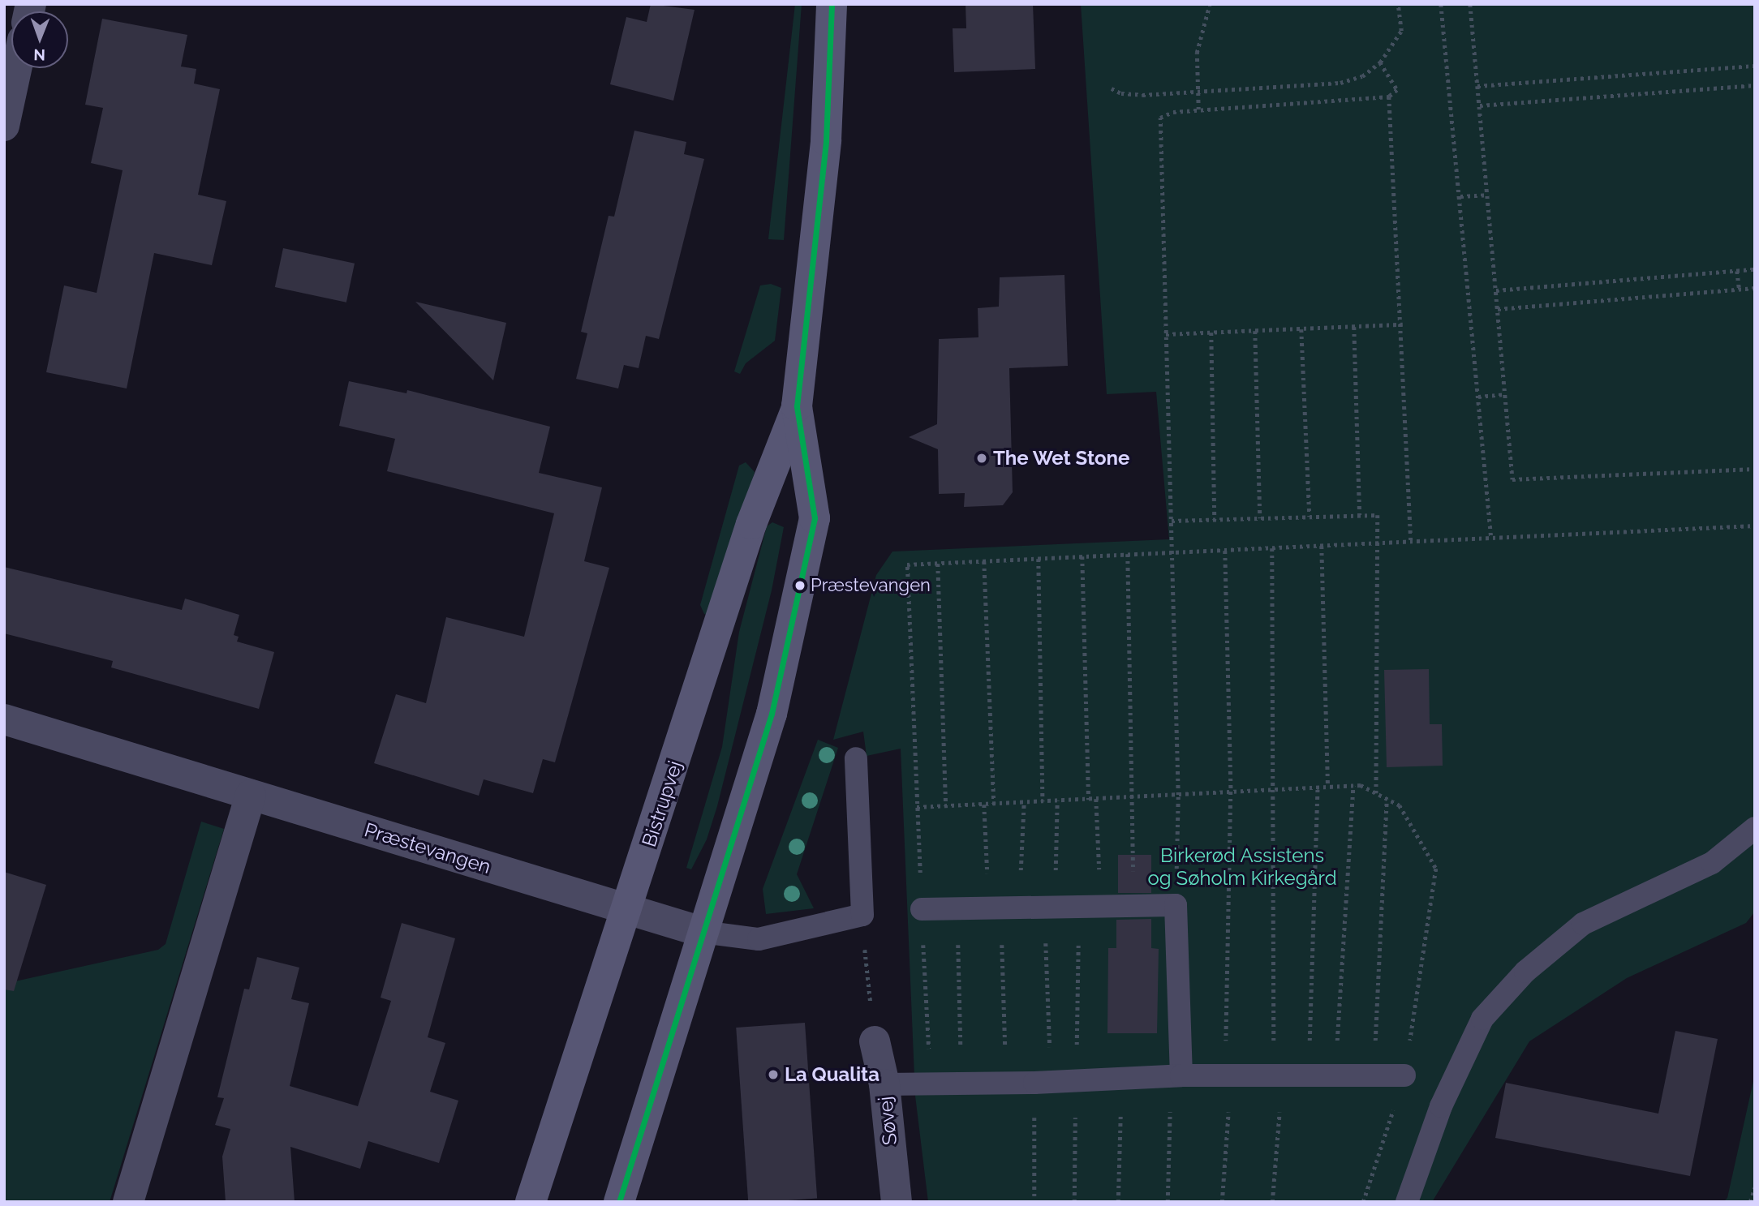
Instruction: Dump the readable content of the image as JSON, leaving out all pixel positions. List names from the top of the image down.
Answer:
{
  "streets": {
    "main road": ["Bistrupvej"],
    "street": ["Præstevangen", "Søvej"]
  },
  "crossings": [
    ["Bistrupvej", "Præstevangen"]
  ],
  "parks": ["Birkerød Assistens og Søholm Kirkegård"],
  "places": ["The Wet Stone", "Præstevangen", "La Qualita"],
  "north": "bottom"
}
